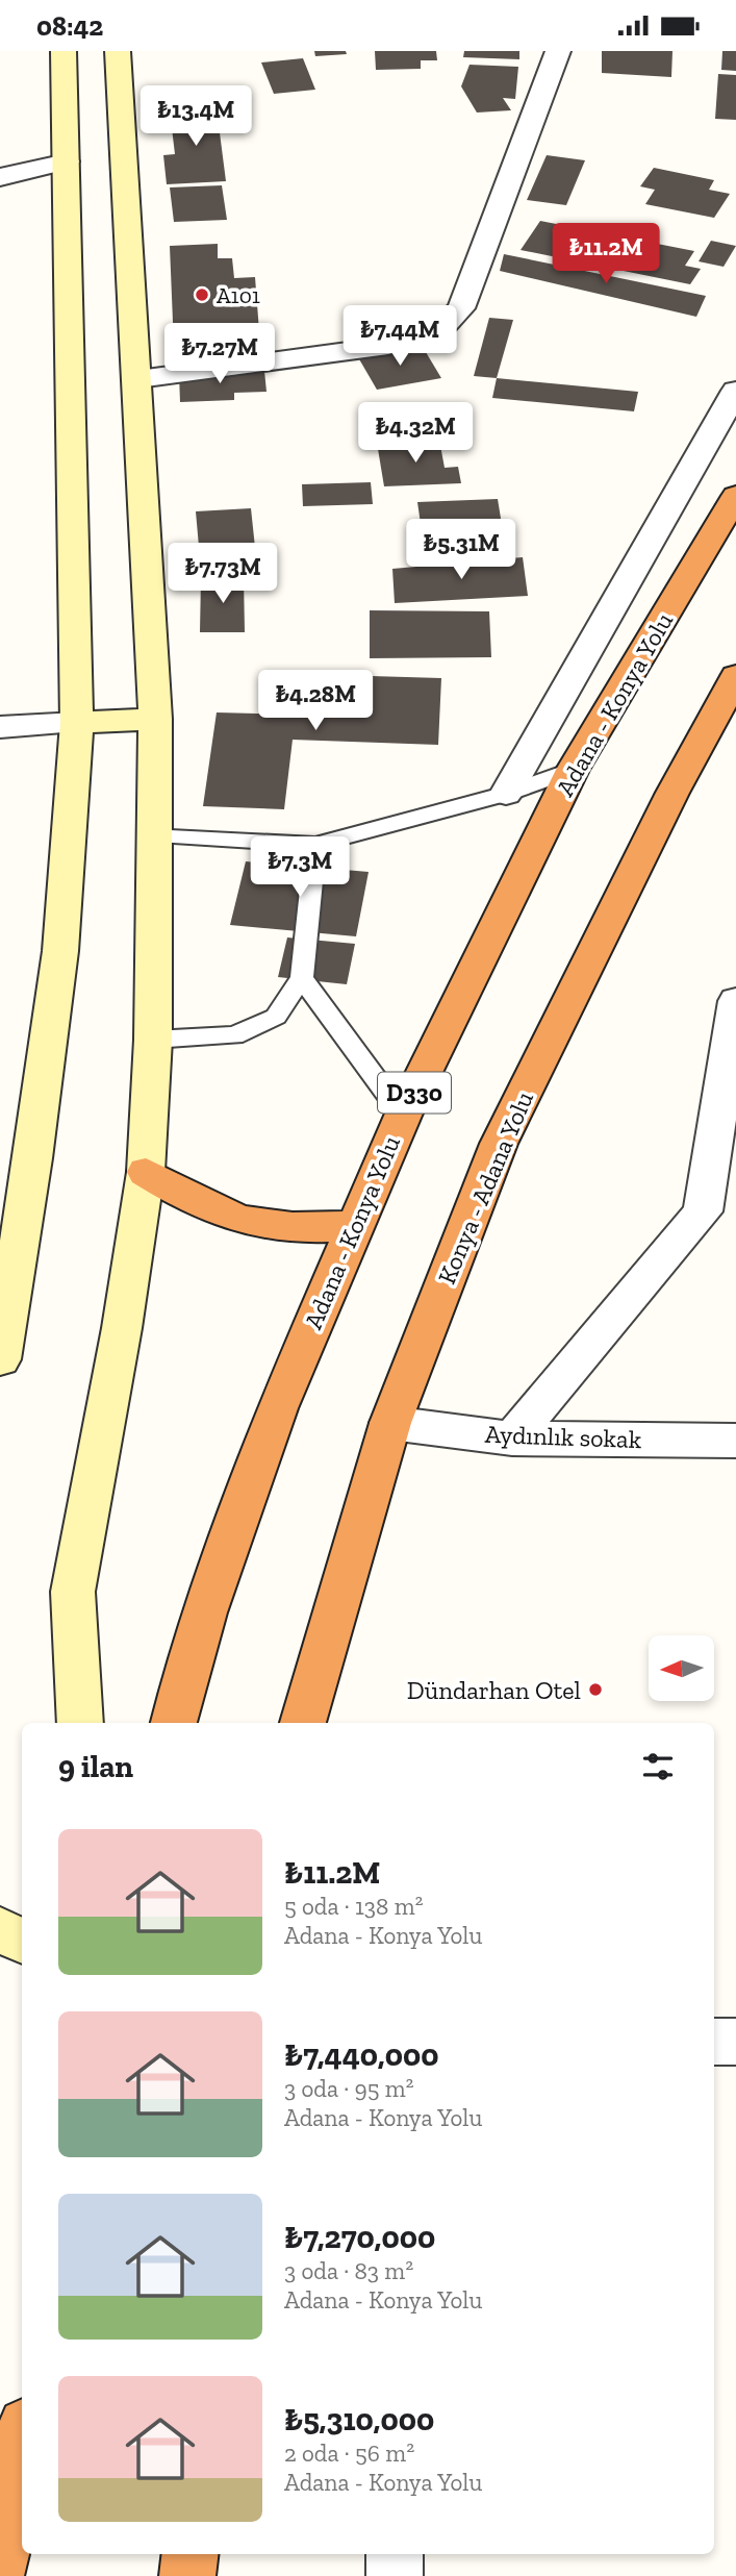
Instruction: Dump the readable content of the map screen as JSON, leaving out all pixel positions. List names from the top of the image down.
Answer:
{
  "streets": {
    "highway": ["Adana - Konya Yolu", "D330", "Konya - Adana Yolu"],
    "street": ["Aydınlık sokak"]
  },
  "crossings": [
    ["Konya - Adana Yolu", "Aydınlık sokak"]
  ],
  "places": ["A101", "Dündarhan Otel"],
  "north": "left",
  "page": {
    "status": "08:42",
    "price": [
      "₺13.4M",
      "₺11.2M",
      "₺7.44M",
      "₺7.27M",
      "₺4.32M",
      "₺5.31M",
      "₺7.73M",
      "₺4.28M",
      "₺7.3M"
    ],
    "heading": "9 ilan",
    "list": [
      {
        "name": "₺11.2M",
        "note": "5 oda · 138 m² · Adana - Konya Yolu"
      },
      {
        "name": "₺7,440,000",
        "note": "3 oda · 95 m² · Adana - Konya Yolu"
      },
      {
        "name": "₺7,270,000",
        "note": "3 oda · 83 m² · Adana - Konya Yolu"
      },
      {
        "name": "₺5,310,000",
        "note": "2 oda · 56 m² · Adana - Konya Yolu"
      }
    ]
  }
}
